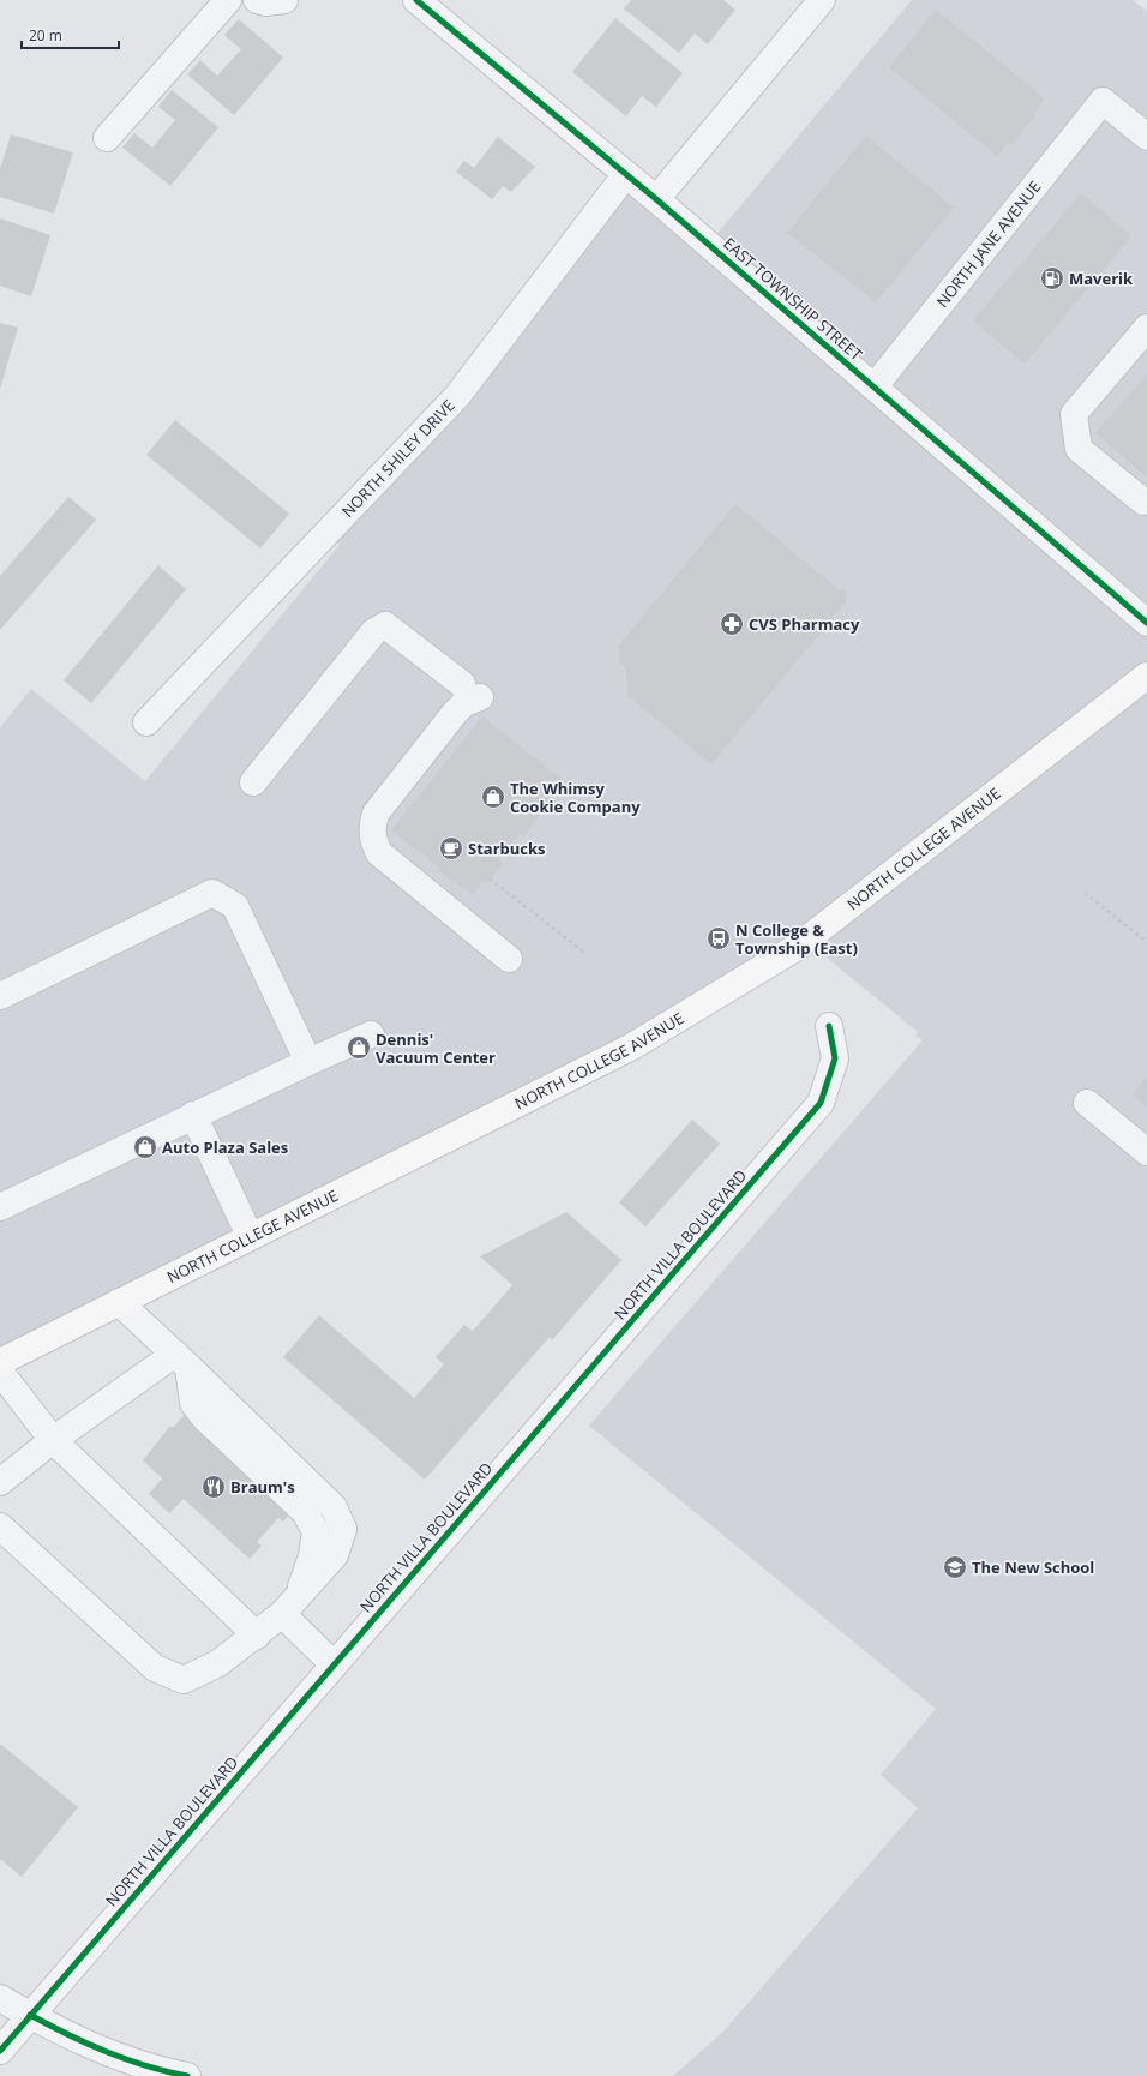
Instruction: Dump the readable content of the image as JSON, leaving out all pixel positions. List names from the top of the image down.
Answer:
{
  "streets": {
    "main road": ["NORTH COLLEGE AVENUE"],
    "street": [
      "NORTH JANE AVENUE",
      "EAST TOWNSHIP STREET",
      "NORTH SHILEY DRIVE",
      "NORTH VILLA BOULEVARD"
    ]
  },
  "crossings": [
    ["NORTH JANE AVENUE", "EAST TOWNSHIP STREET"],
    ["EAST TOWNSHIP STREET", "NORTH SHILEY DRIVE"]
  ],
  "places": {
    "fuel station": ["Maverik"],
    "pharmacy": ["CVS Pharmacy"],
    "shop": ["The Whimsy Cookie Company", "Dennis' Vacuum Center", "Auto Plaza Sales"],
    "cafe": ["Starbucks"],
    "bus stop": ["N College & Township (East)"],
    "restaurant": ["Braum's"],
    "school or university": ["The New School"]
  },
  "scale_bar": "20 m"
}
